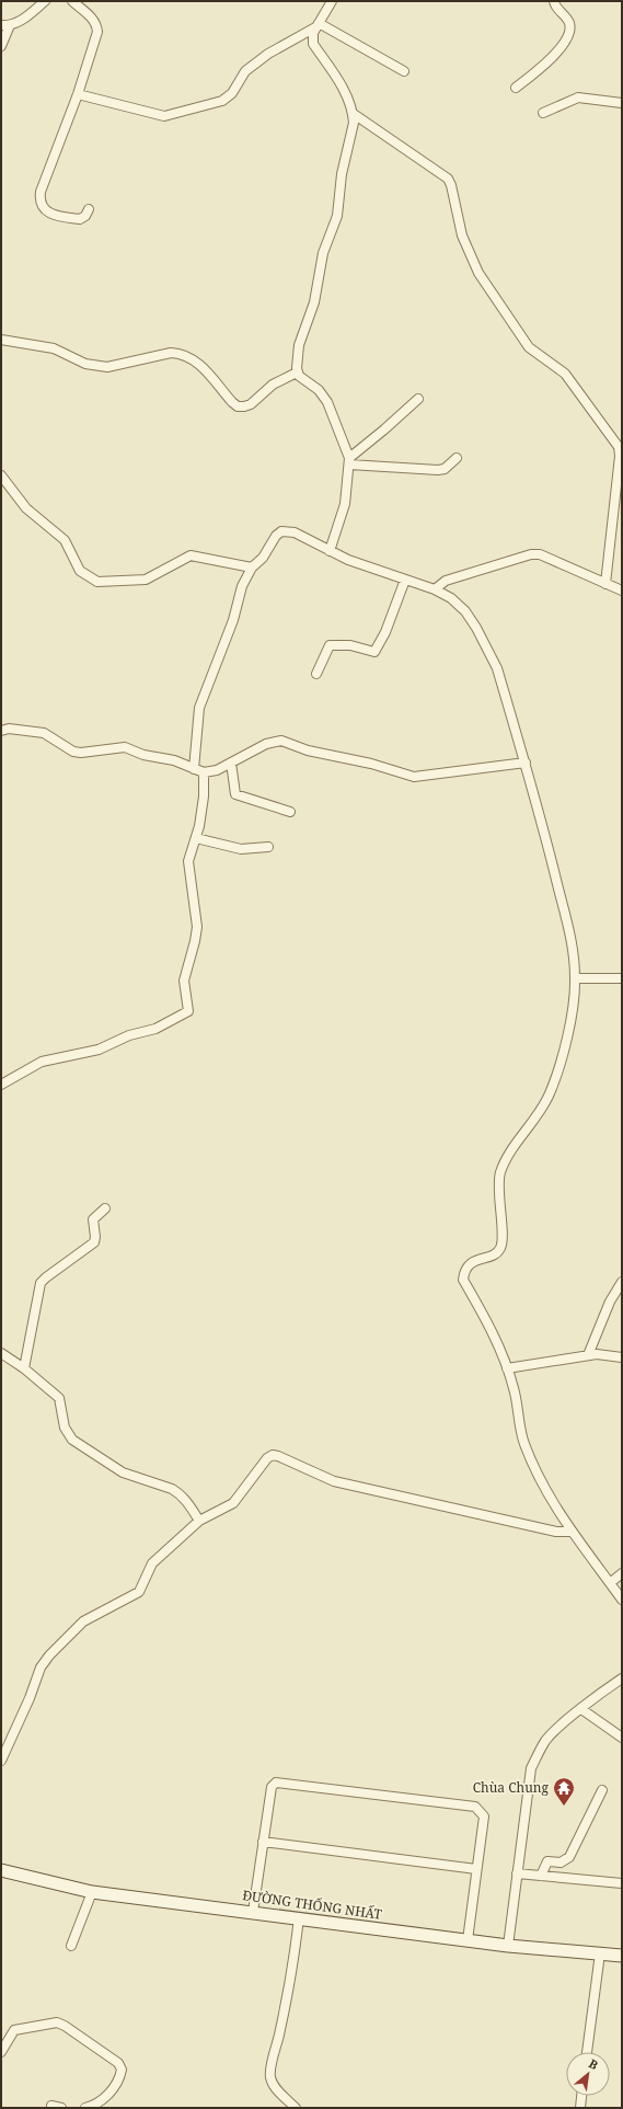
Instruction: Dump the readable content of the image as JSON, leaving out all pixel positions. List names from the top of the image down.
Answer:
{
  "streets": {
    "street": ["ĐƯỜNG THỐNG NHẤT"]
  },
  "places": {
    "temple": ["Chùa Chung"]
  },
  "north": "top right"
}
